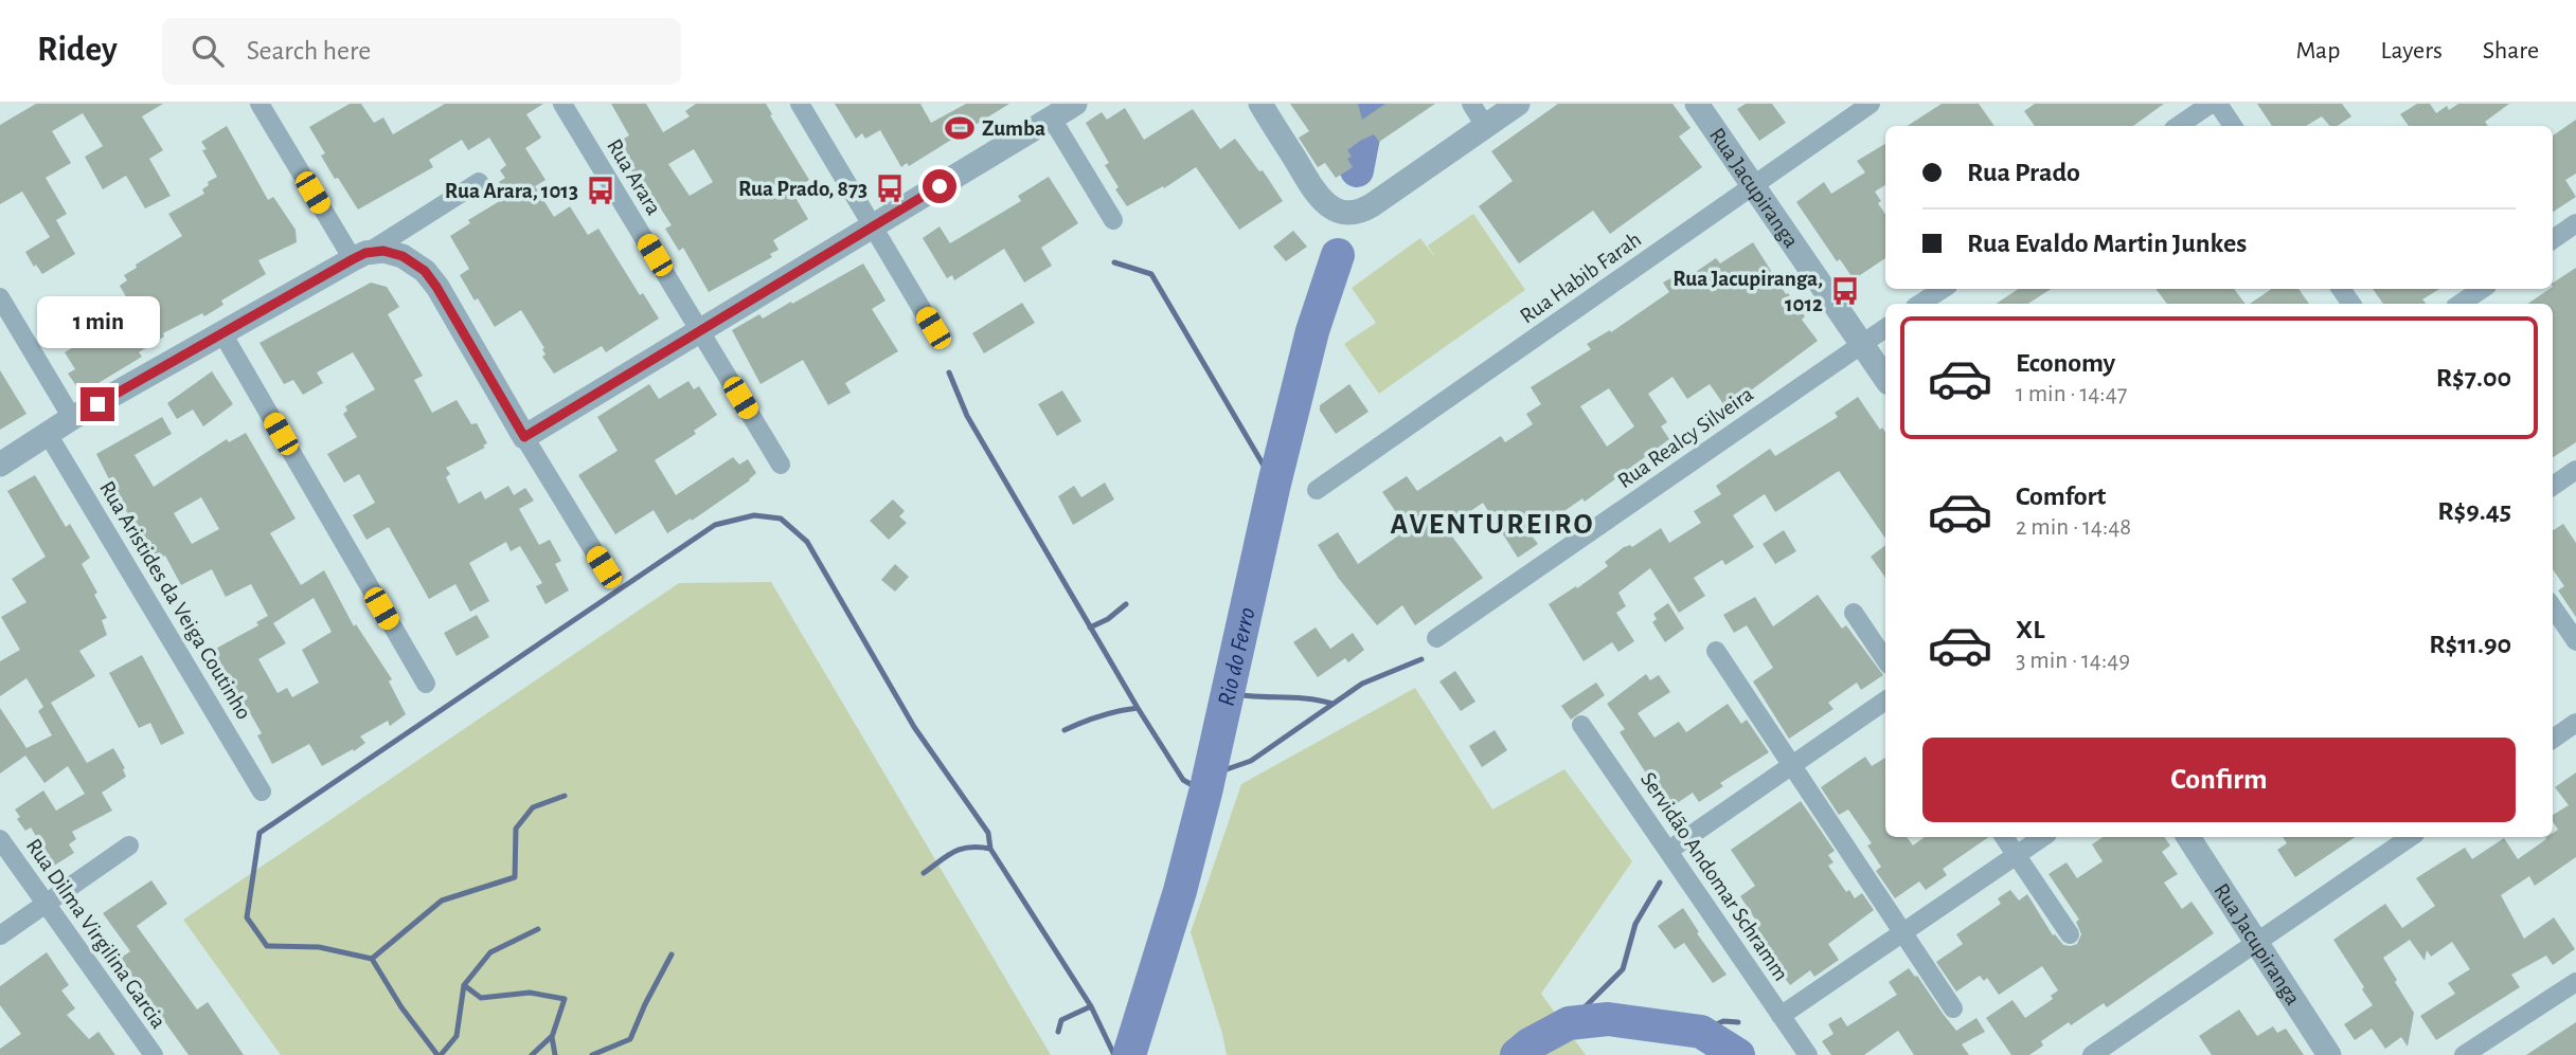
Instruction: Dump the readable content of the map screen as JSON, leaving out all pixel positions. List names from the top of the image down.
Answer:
{
  "streets": {
    "street": [
      "Rua Arara",
      "Rua Jacupiranga",
      "Rua Habib Farah",
      "Rua Realcy Silveira",
      "Rua Aristides da Veiga Coutinho",
      "Servidão Andomar Schramm",
      "Rua Dilma Virgilina Garcia"
    ]
  },
  "crossings": [
    ["Rua Jacupiranga", "Rua Habib Farah"],
    ["Rua Jacupiranga", "Rua Realcy Silveira"]
  ],
  "districts": ["AVENTUREIRO"],
  "water": ["Rio do Ferro"],
  "places": {
    "sports": ["Zumba"],
    "bus stop": ["Rua Prado, 873", "Rua Arara, 1013", "Rua Jacupiranga, 1012"]
  },
  "page": {
    "header": "Ridey",
    "search": "Search here",
    "nav": ["Map", "Layers", "Share"],
    "banner": ["Rua Prado", "Rua Evaldo Martin Junkes"],
    "bubble": "1 min",
    "list": [
      {
        "name": "Economy",
        "note": "1 min · 14:47",
        "value": "R$7.00"
      },
      {
        "name": "Comfort",
        "note": "2 min · 14:48",
        "value": "R$9.45"
      },
      {
        "name": "XL",
        "note": "3 min · 14:49",
        "value": "R$11.90"
      }
    ],
    "buttons": "Confirm"
  }
}
